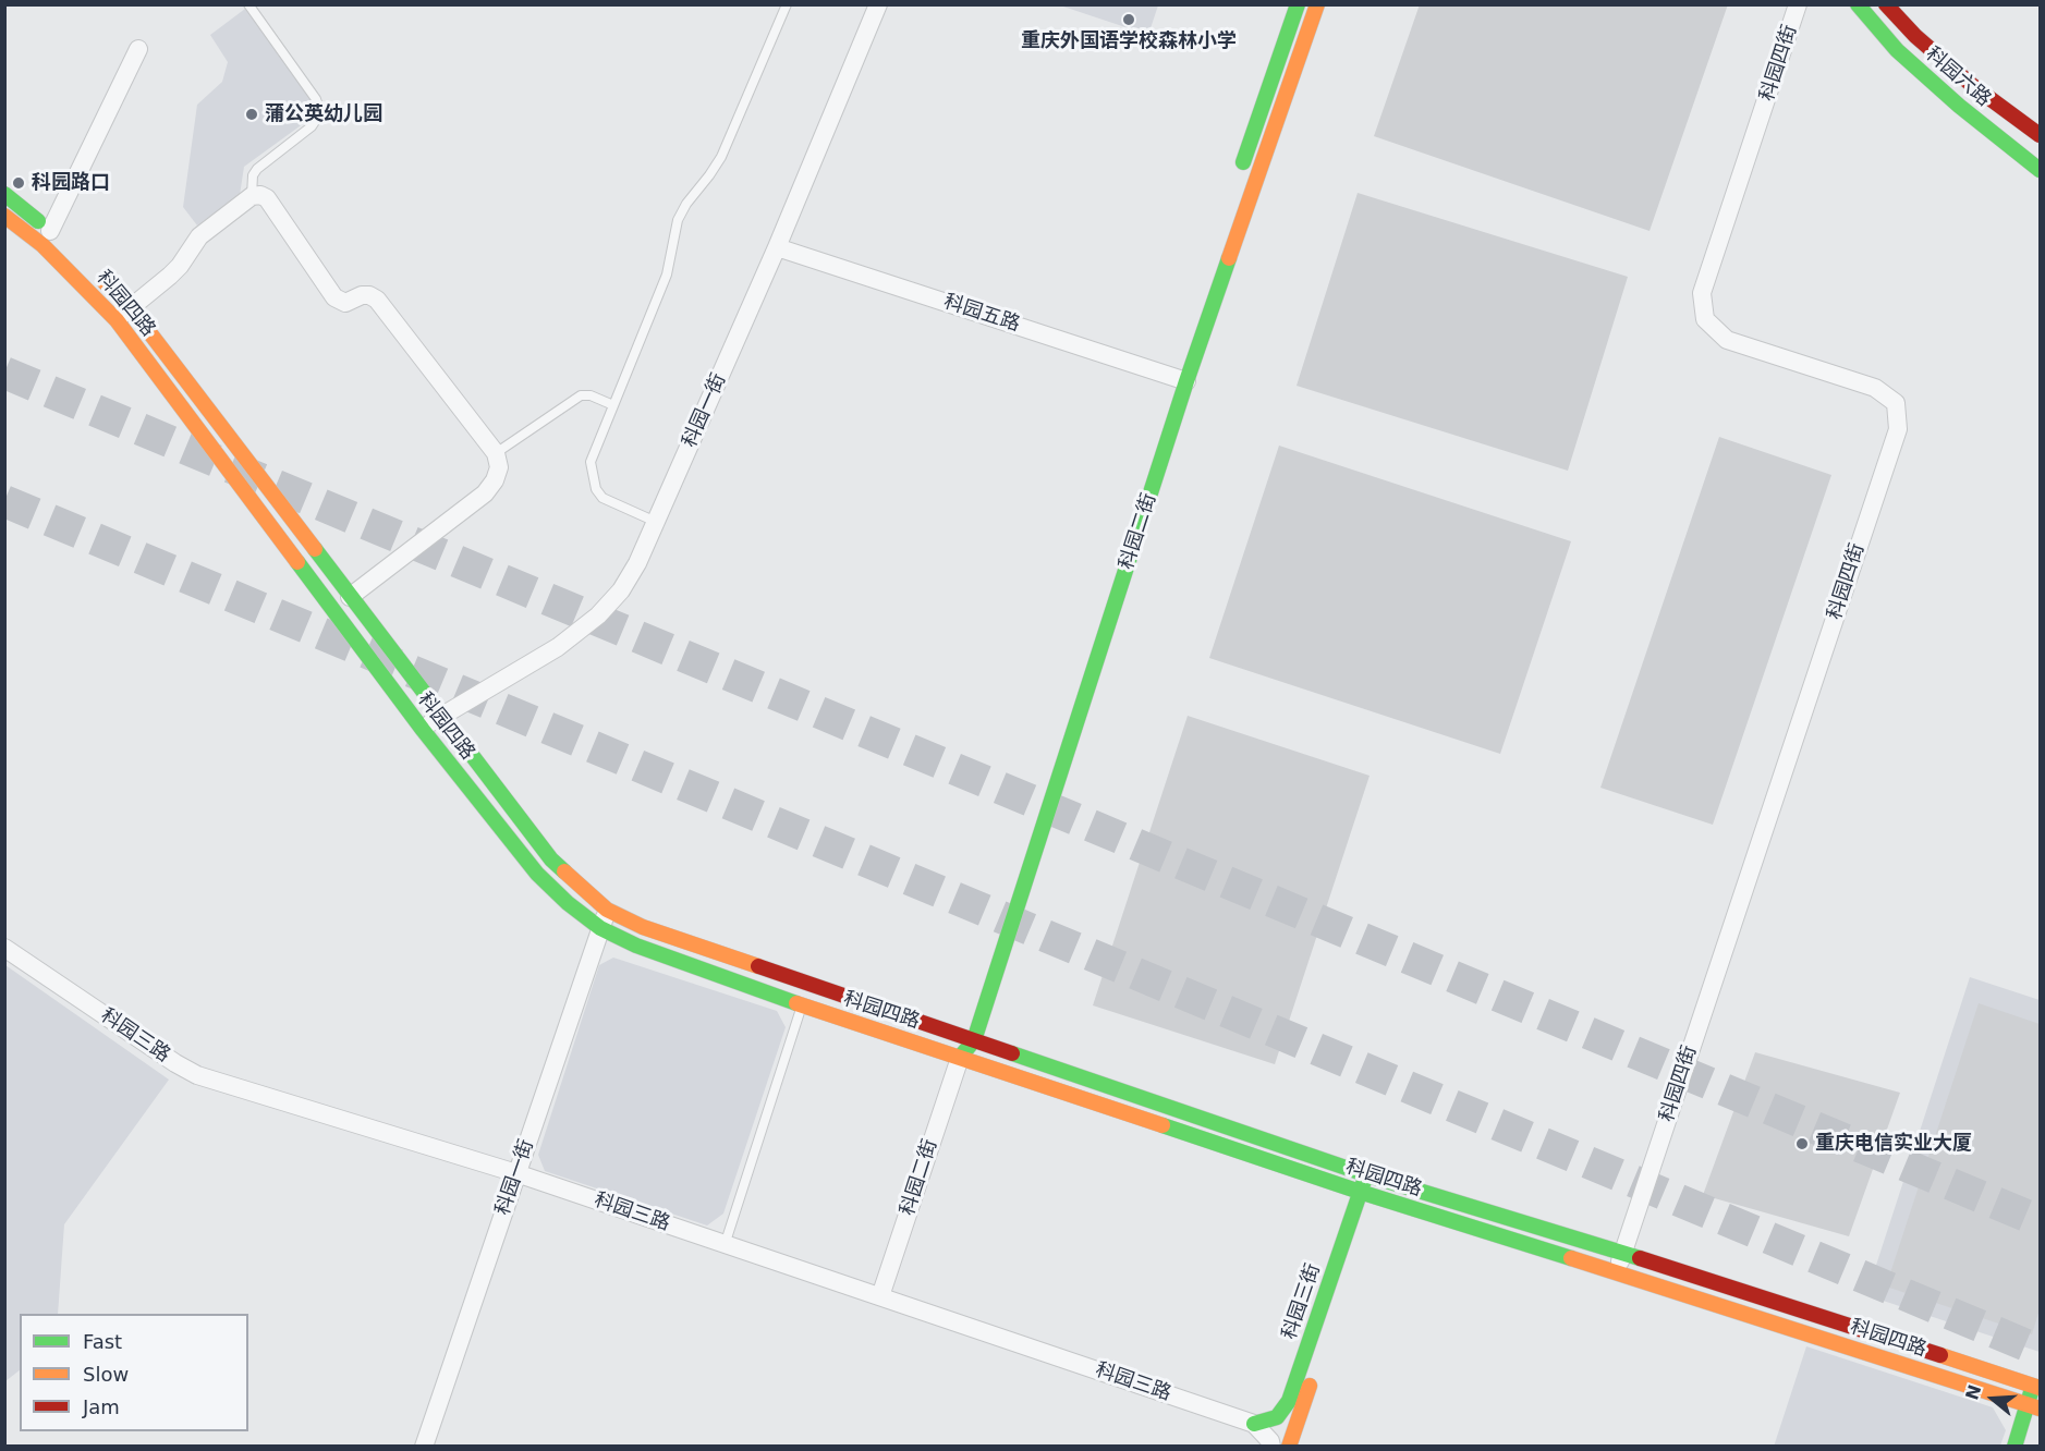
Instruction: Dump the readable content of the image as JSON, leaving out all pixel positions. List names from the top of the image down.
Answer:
{
  "streets": {
    "main road": [
      "科园六路",
      "科园四路",
      "科园二街",
      "科园三街"
    ],
    "street": [
      "科园四街",
      "科园五路",
      "科园一街",
      "科园三路"
    ]
  },
  "crossings": [
    ["科园四街", "科园四路"],
    ["科园四路", "科园一街"],
    ["科园四路", "科园二街"],
    ["科园四路", "科园三街"],
    ["科园五路", "科园一街"],
    ["科园五路", "科园二街"],
    ["科园一街", "科园三路"],
    ["科园二街", "科园三路"],
    ["科园三路", "科园三街"]
  ],
  "places": [
    "重庆外国语学校森林小学",
    "蒲公英幼儿园",
    "科园路口",
    "重庆电信实业大厦"
  ],
  "legend": ["Fast", "Slow", "Jam"],
  "north": "left"
}
